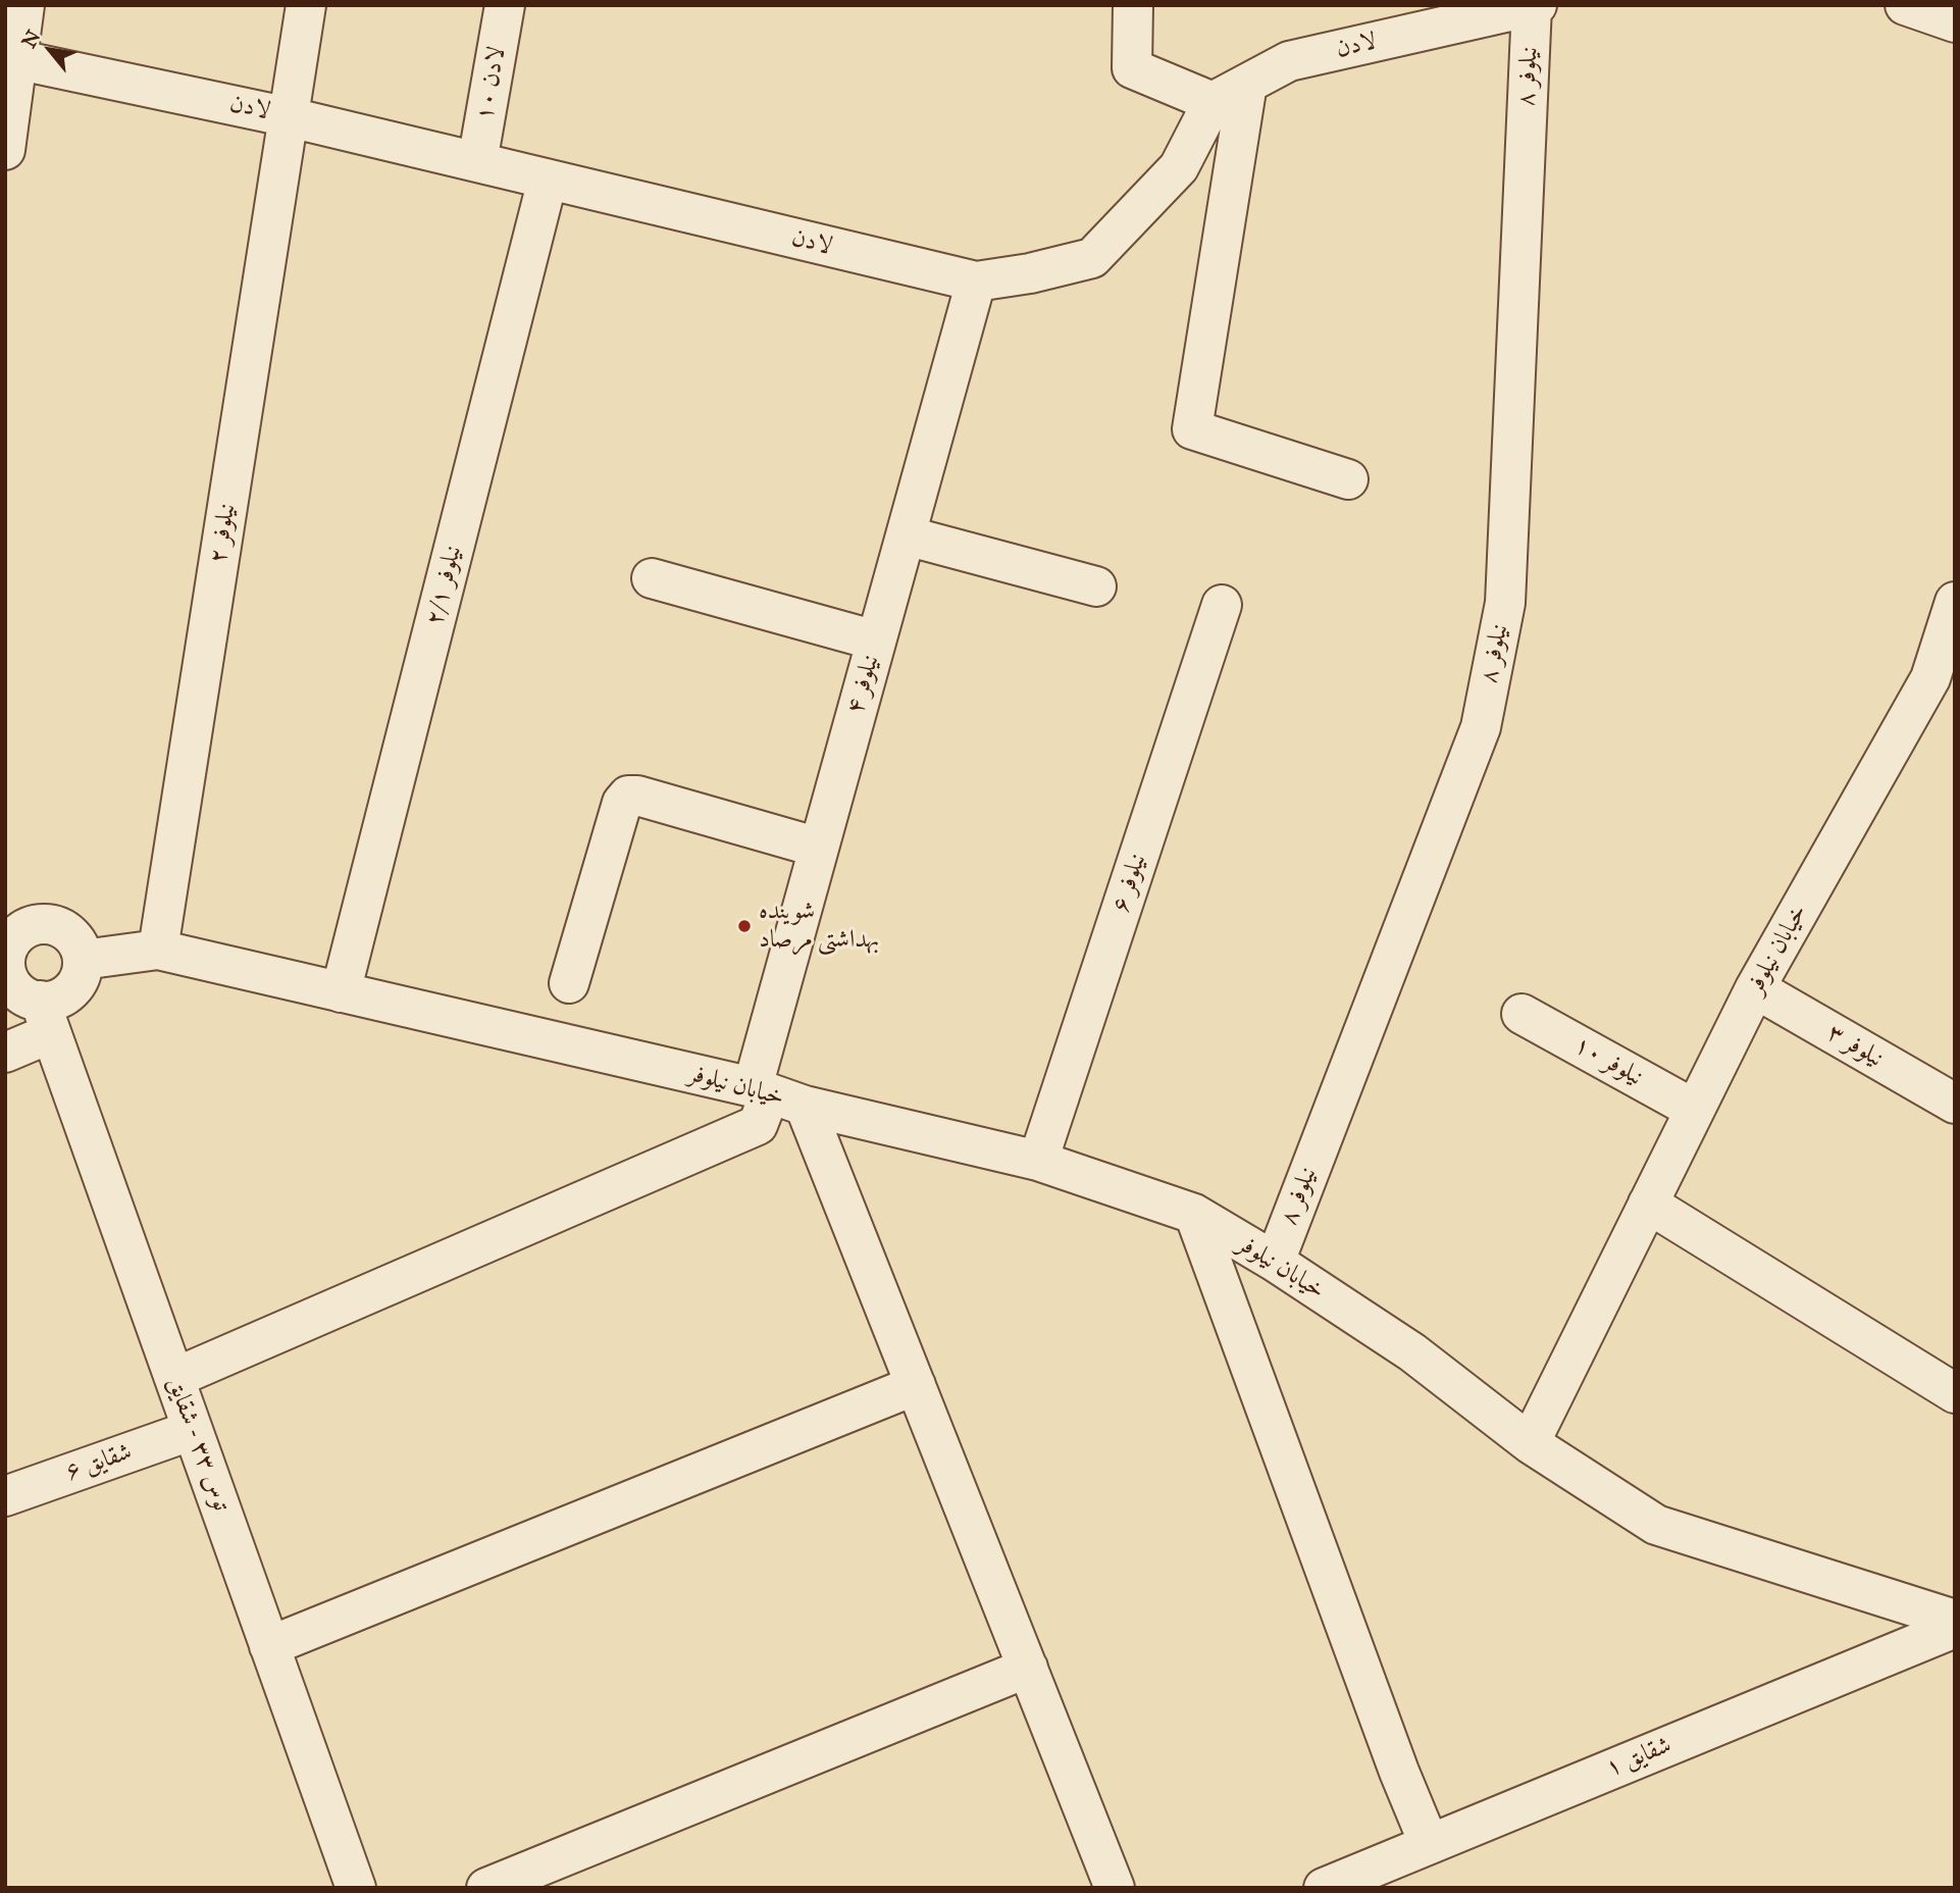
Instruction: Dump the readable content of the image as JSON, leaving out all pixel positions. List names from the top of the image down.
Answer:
{
  "streets": {
    "street": [
      "لادن",
      "نیلوفر ۸",
      "لادن ۱۰",
      "نیلوفر ۲",
      "نیلوفر ۲/۱",
      "نیلوفر ۴",
      "نیلوفر ۶",
      "خیابان نیلوفر",
      "نیلوفر ۳",
      "نیلوفر ۱۰",
      "توس ۳۳ - شقایق",
      "شقایق ۶",
      "شقایق ۱"
    ]
  },
  "crossings": [
    ["لادن", "نیلوفر ۸"],
    ["لادن", "لادن ۱۰"],
    ["لادن", "نیلوفر ۲"],
    ["لادن", "نیلوفر ۲/۱"],
    ["لادن", "نیلوفر ۴"],
    ["نیلوفر ۸", "خیابان نیلوفر"],
    ["نیلوفر ۲", "خیابان نیلوفر"],
    ["نیلوفر ۲/۱", "خیابان نیلوفر"],
    ["نیلوفر ۴", "خیابان نیلوفر"],
    ["نیلوفر ۴", "توس ۳۳ - شقایق"],
    ["نیلوفر ۶", "خیابان نیلوفر"],
    ["خیابان نیلوفر", "نیلوفر ۳"],
    ["خیابان نیلوفر", "نیلوفر ۱۰"],
    ["خیابان نیلوفر", "توس ۳۳ - شقایق"],
    ["توس ۳۳ - شقایق", "شقایق ۶"]
  ],
  "places": ["شوینده بهداشتی مرصاد"],
  "north": "top left"
}
